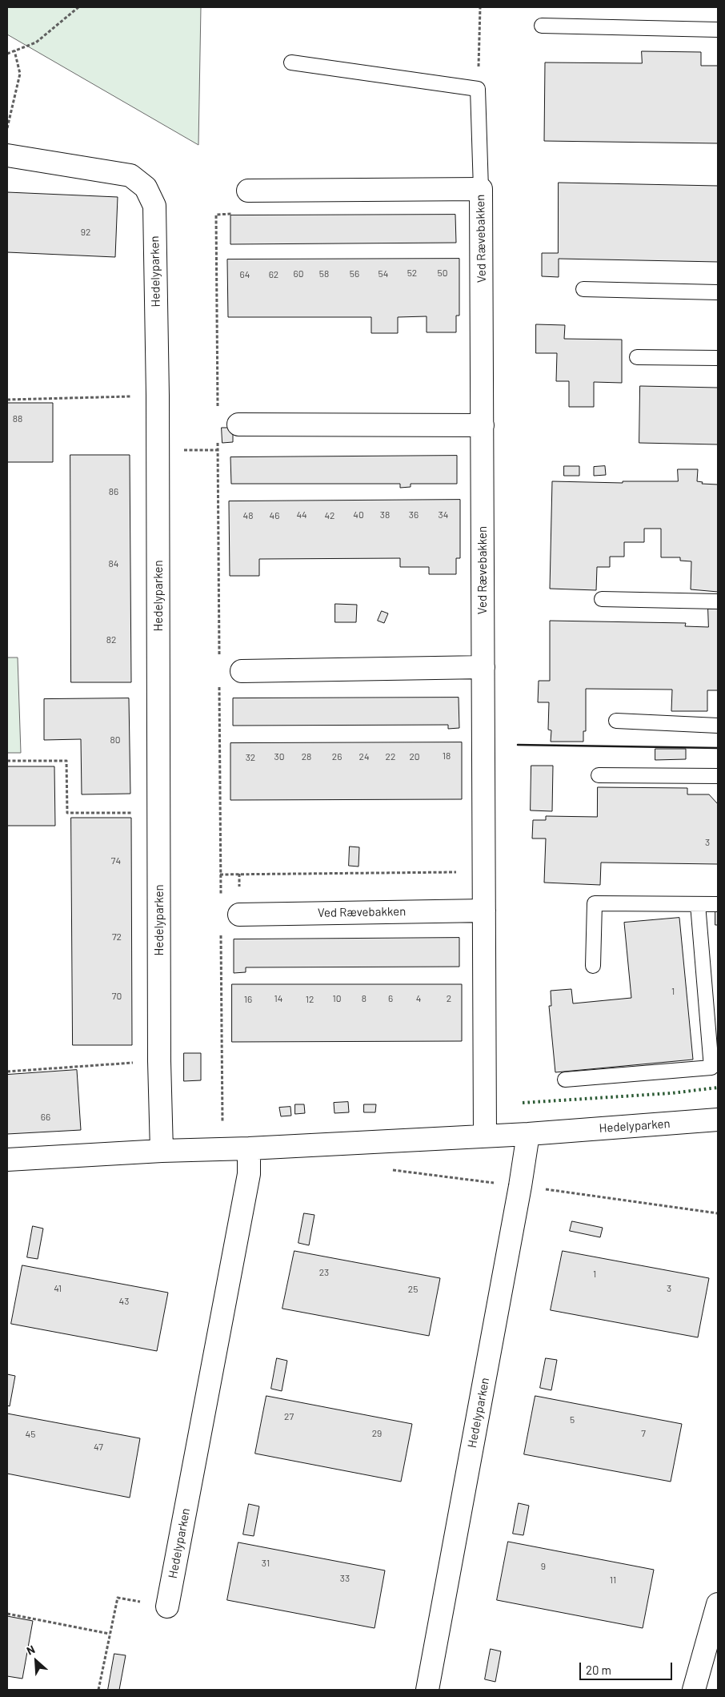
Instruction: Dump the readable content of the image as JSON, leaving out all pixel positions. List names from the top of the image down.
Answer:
{
  "streets": {
    "street": ["Ved Rævebakken", "Hedelyparken"]
  },
  "crossings": [
    ["Ved Rævebakken", "Hedelyparken"]
  ],
  "house_numbers": [
    "92",
    "52",
    "50",
    "60",
    "58",
    "56",
    "54",
    "64",
    "62",
    "88",
    "86",
    "44",
    "40",
    "38",
    "36",
    "34",
    "48",
    "46",
    "42",
    "84",
    "82",
    "80",
    "18",
    "30",
    "28",
    "26",
    "24",
    "22",
    "20",
    "32",
    "3",
    "74",
    "72",
    "1",
    "70",
    "14",
    "10",
    "8",
    "6",
    "4",
    "2",
    "16",
    "12",
    "66",
    "23",
    "1",
    "41",
    "3",
    "25",
    "43",
    "27",
    "5",
    "29",
    "7",
    "45",
    "47",
    "31",
    "9",
    "33",
    "11"
  ],
  "scale_bar": "20 m",
  "north": "top left"
}
